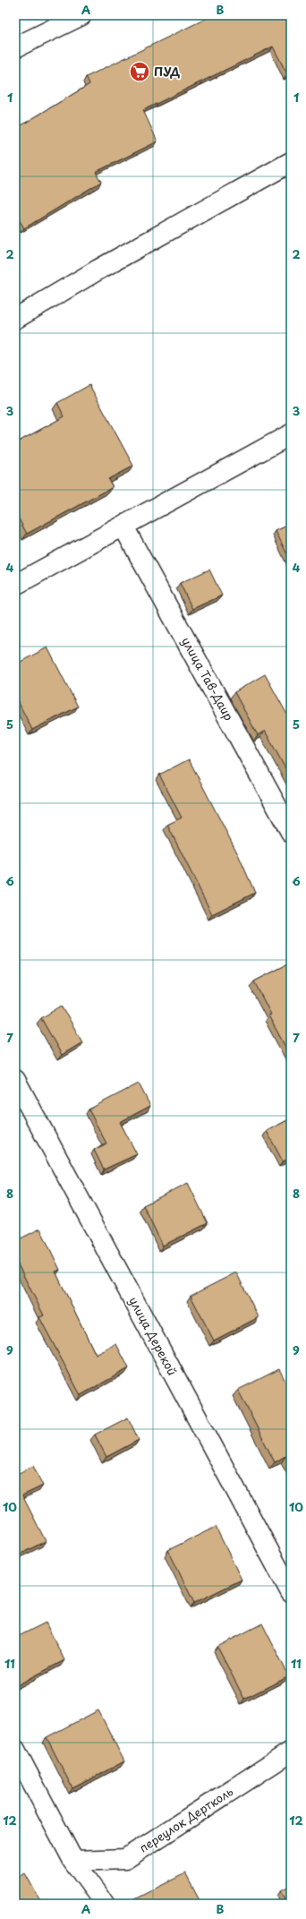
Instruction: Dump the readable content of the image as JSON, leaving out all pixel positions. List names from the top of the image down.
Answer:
{
  "streets": {
    "street": ["улица Тав-Даир", "улица Дерекой", "переулок Дертколь"]
  },
  "places": {
    "supermarket": ["ПУД"]
  },
  "grid": {
    "columns": ["A", "B"],
    "rows": [
      "1",
      "2",
      "3",
      "4",
      "5",
      "6",
      "7",
      "8",
      "9",
      "10",
      "11",
      "12"
    ]
  }
}
